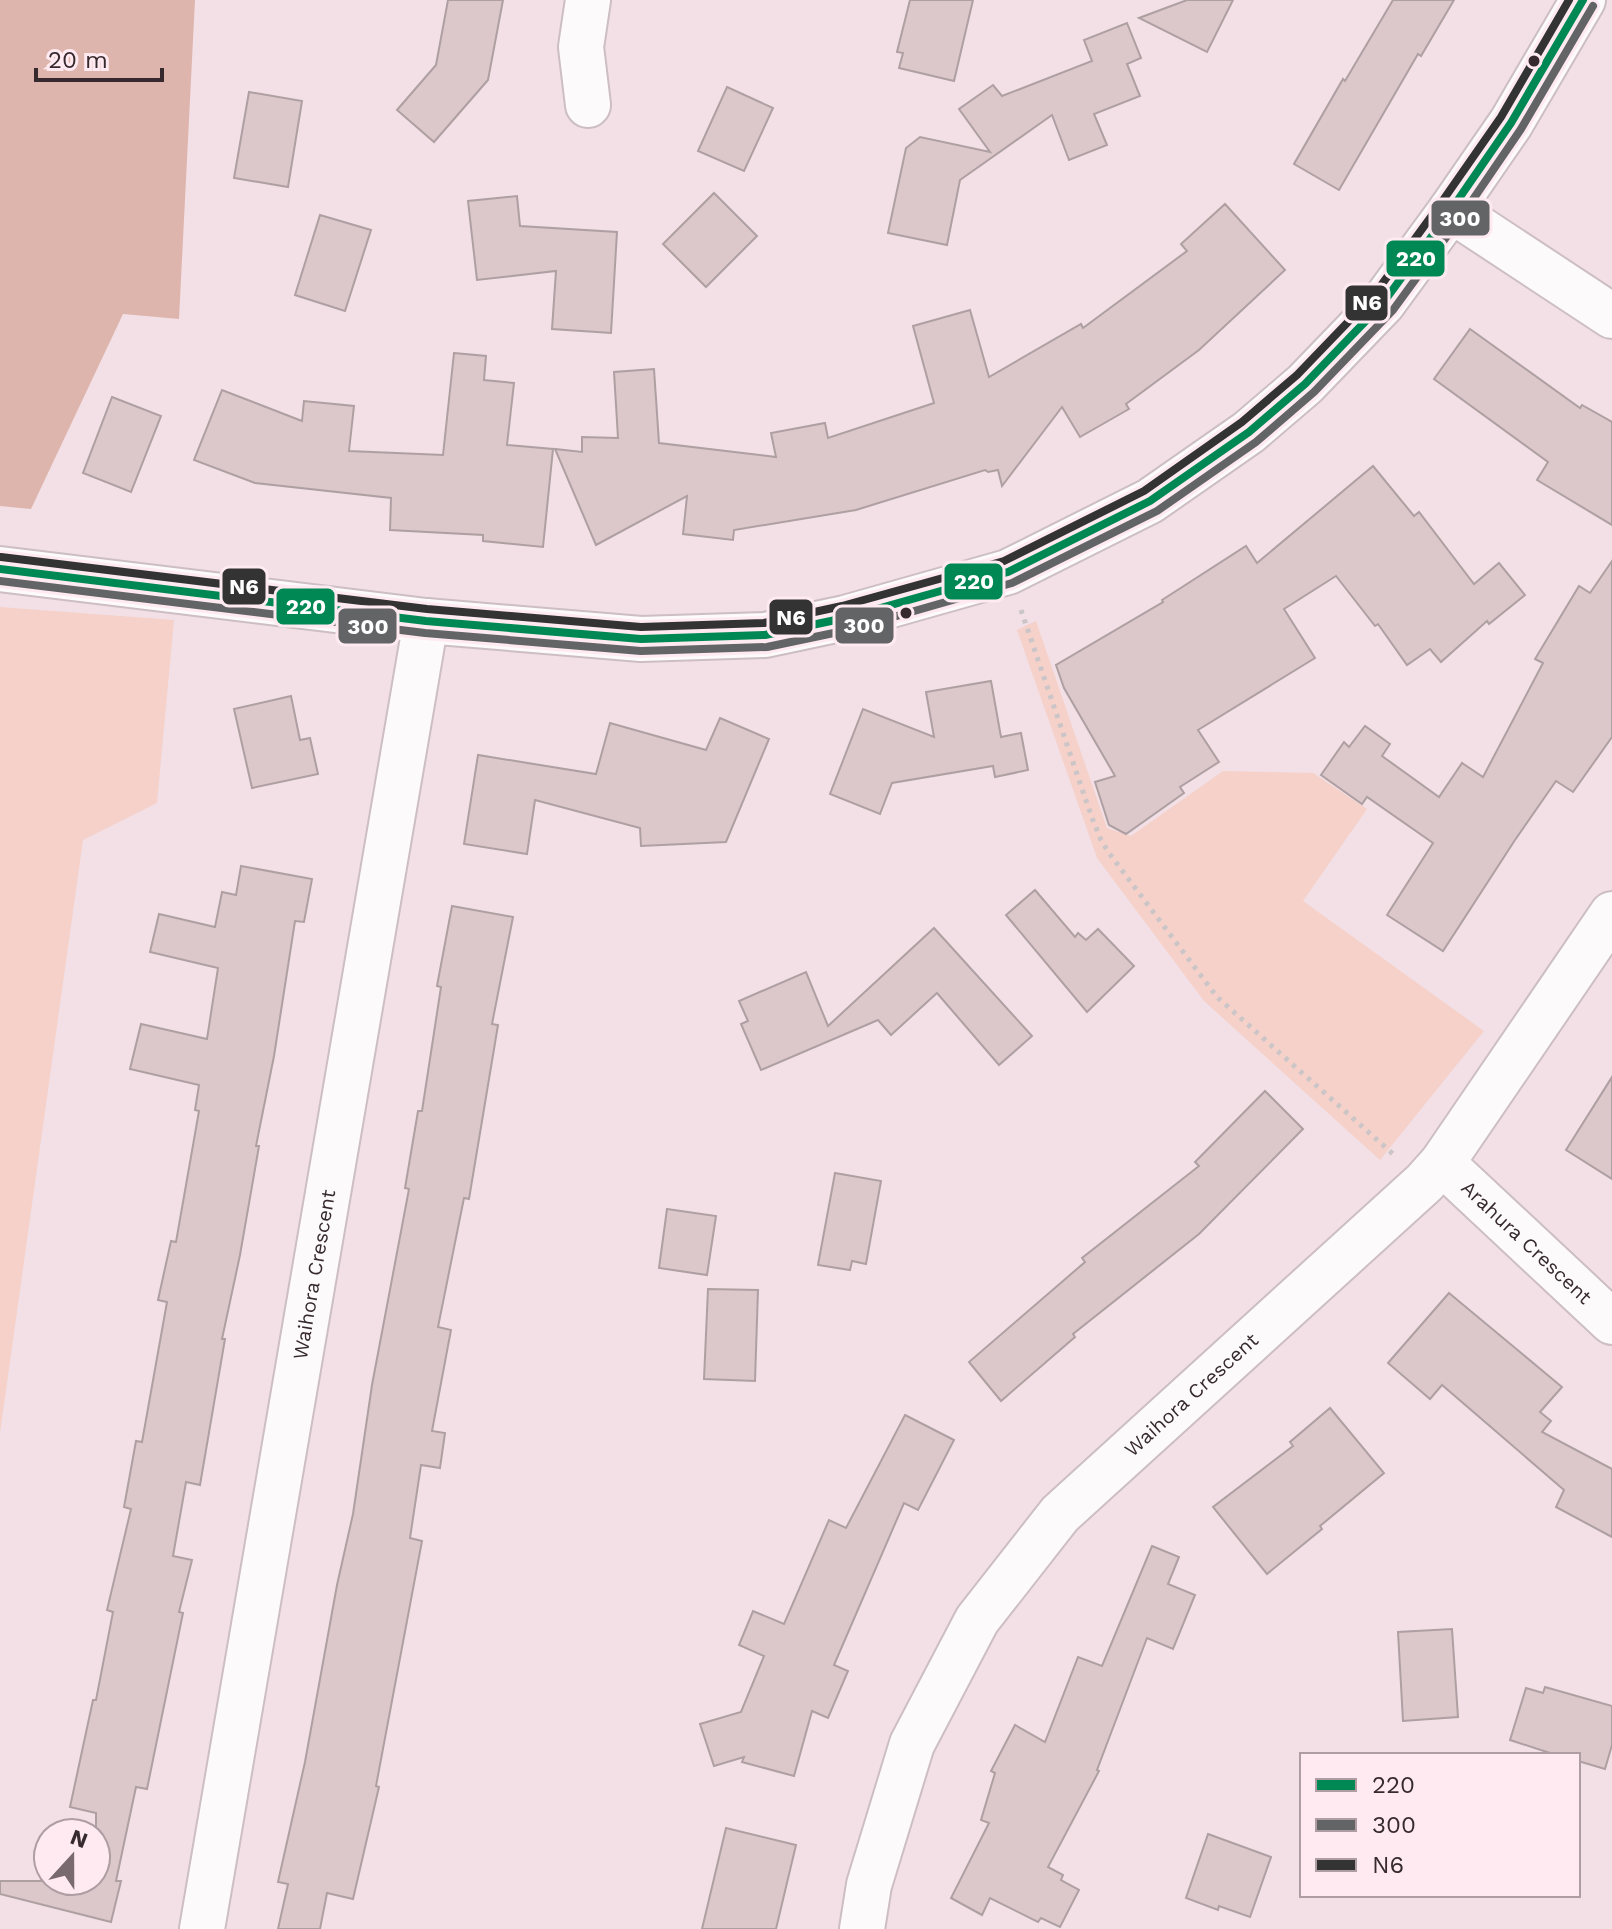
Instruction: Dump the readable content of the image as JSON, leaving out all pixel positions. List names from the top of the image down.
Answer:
{
  "streets": {
    "street": ["Arahura Crescent", "Waihora Crescent"]
  },
  "crossings": [
    ["Arahura Crescent", "Waihora Crescent"]
  ],
  "lines": ["transit line 220", "transit line N6", "transit line 300"],
  "legend": ["220", "300", "N6"],
  "scale_bar": "20 m",
  "north": "top"
}
